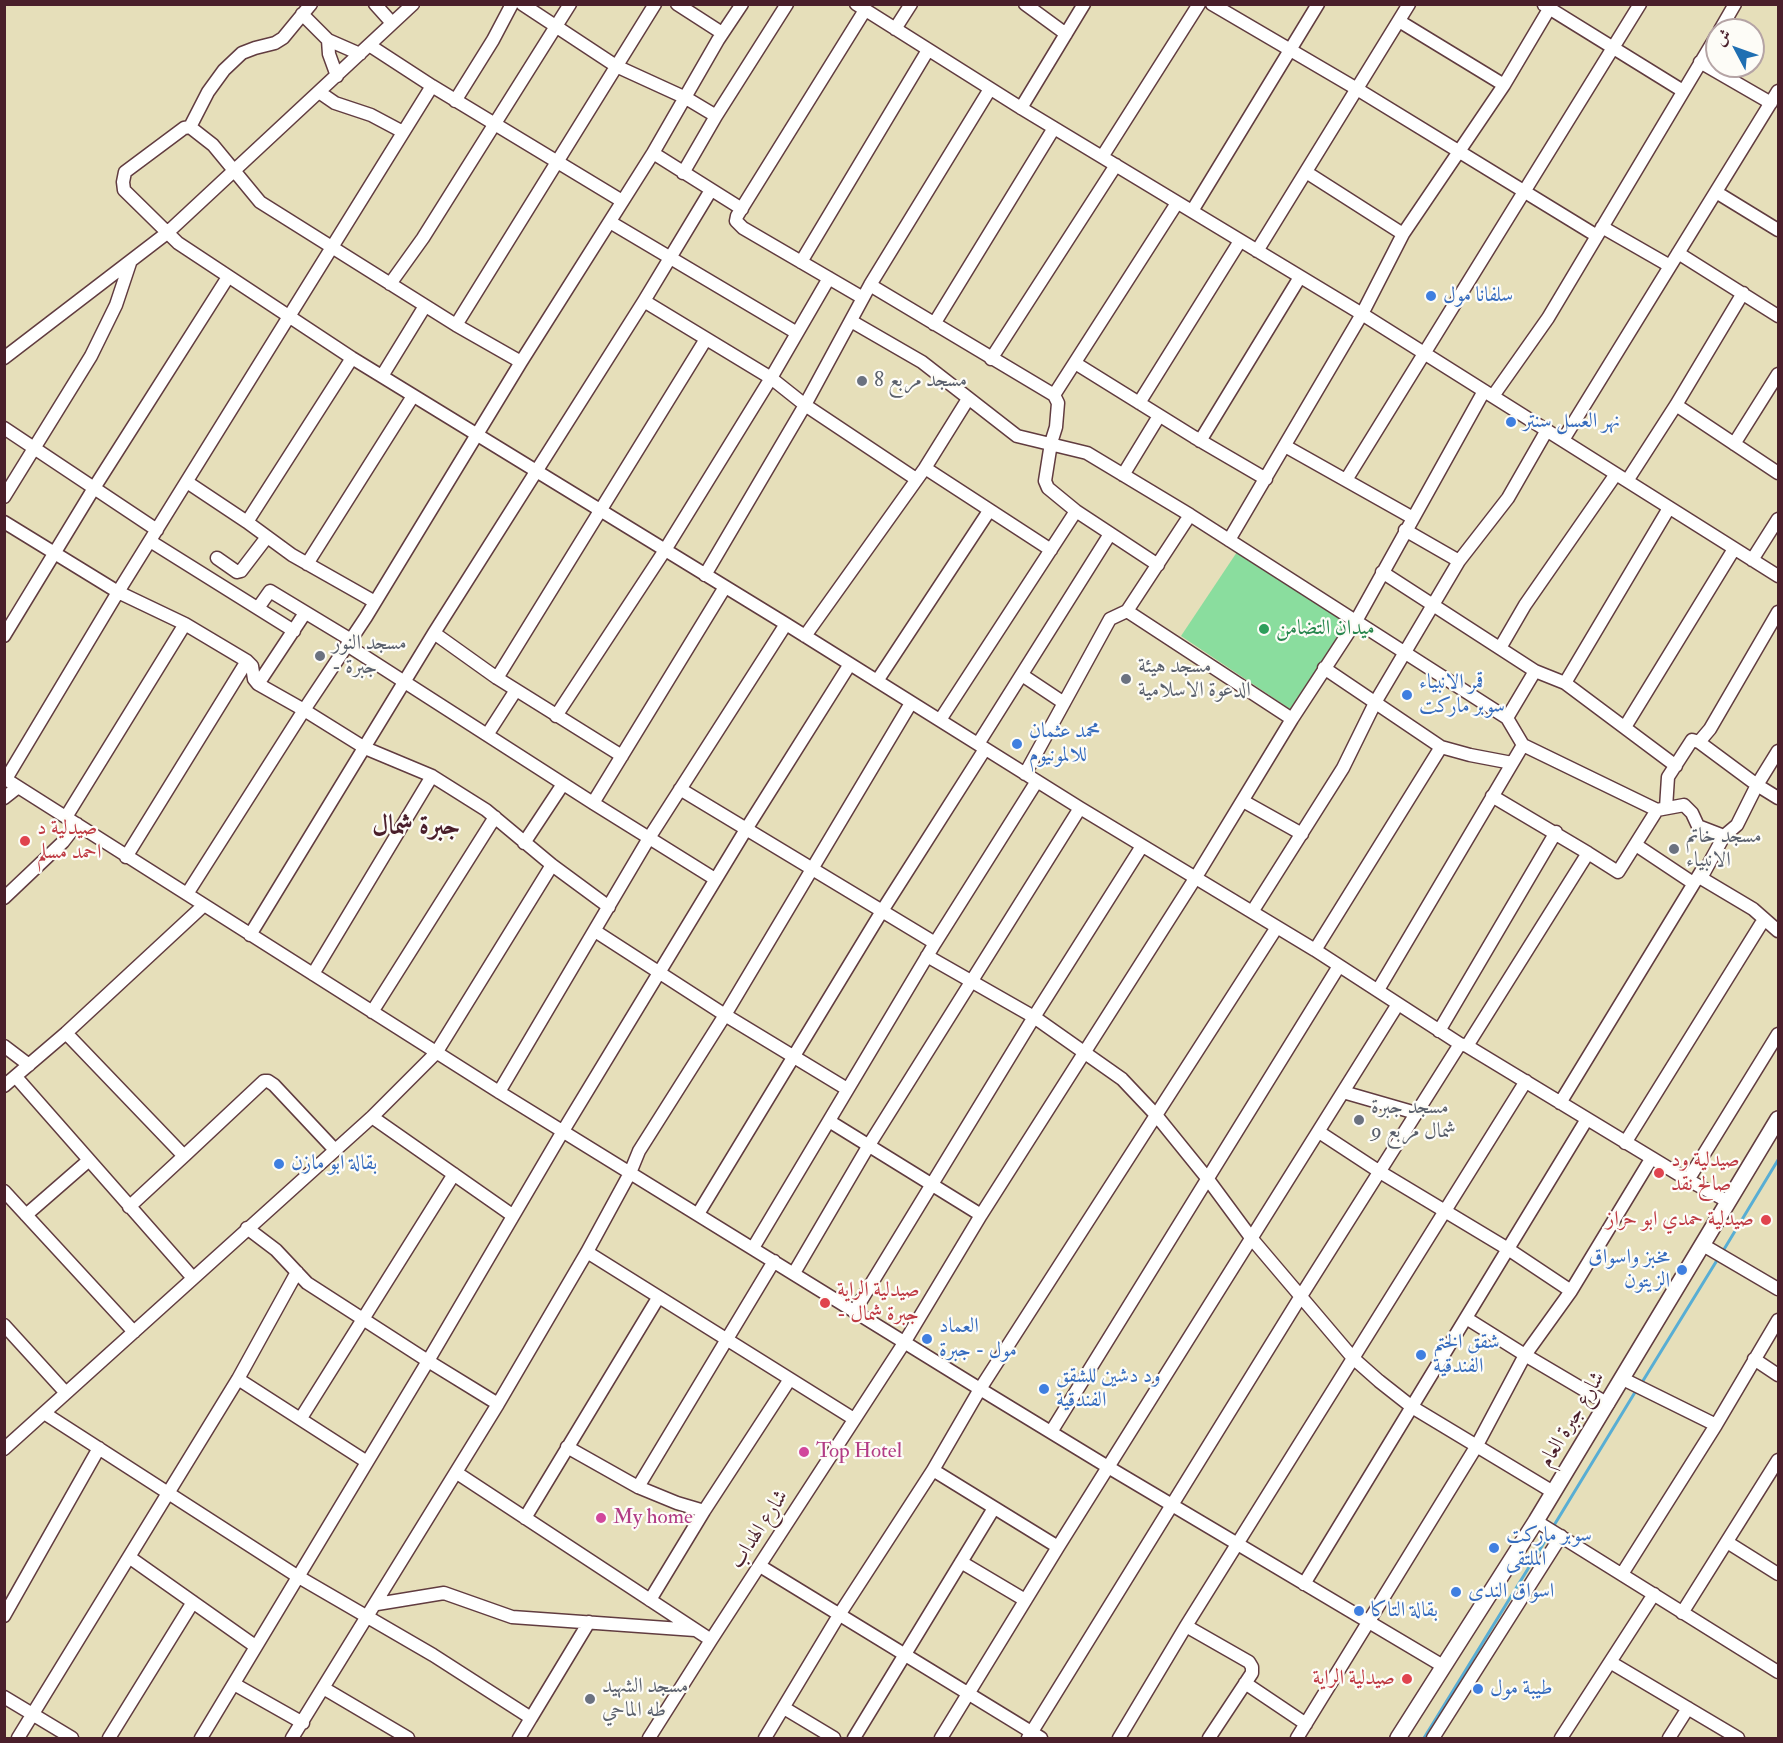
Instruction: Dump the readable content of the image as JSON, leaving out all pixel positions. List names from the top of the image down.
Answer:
{
  "streets": {
    "main road": ["شارع جبرة العام"],
    "street": ["شارع الهداب"]
  },
  "districts": ["جبرة شمال"],
  "places": [
    "سلفانا مول",
    "مسجد مربع 8",
    "نهر العسل سنتر",
    "ميدان التضامن",
    "مسجد النور - جبرة",
    "مسجد هيئة الدعوة الاسلامية",
    "قمر الانبياء سوبر ماركت",
    "محمد عثمان للالمونيوم",
    "صيدلية د احمد مسلم",
    "مسجد خاتم الانبياء",
    "مسجد جبرة شمال مربع 9",
    "بقالة ابو مازن",
    "صيدلية ود صالح نقد",
    "صيدلية حمدي ابو حراز",
    "مخبز واسواق الزيتون",
    "صيدلية الراية - جبرة شمال",
    "العماد مول - جبرة",
    "شقق الختم الفندقية",
    "ود دشين للشقق الفندقية",
    "Top Hotel",
    "My home",
    "سوبر ماركت الملتقى",
    "اسواق الندى",
    "بقالة التاكا",
    "صيدلية الراية",
    "طيبة مول",
    "مسجد الشهيد طه الماحي"
  ],
  "north": "top left"
}
